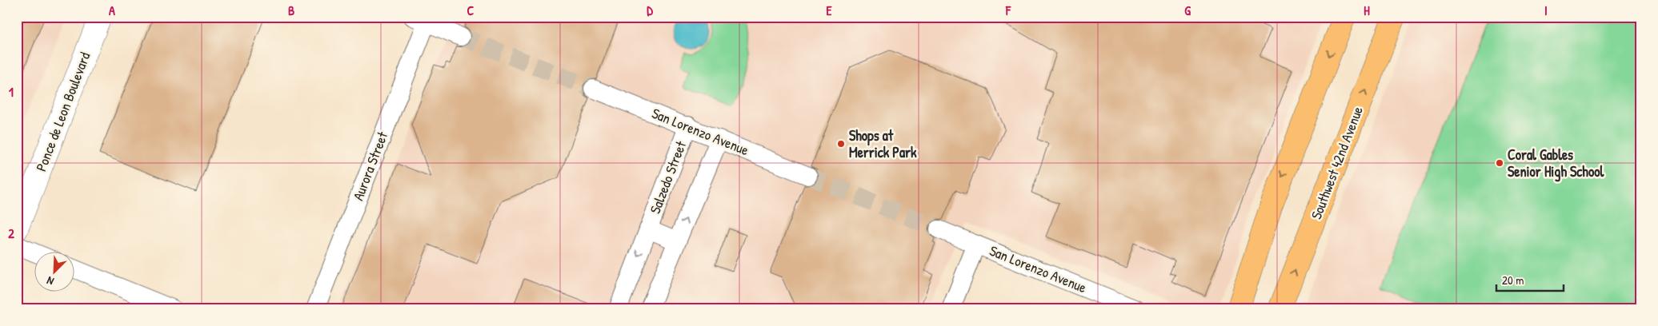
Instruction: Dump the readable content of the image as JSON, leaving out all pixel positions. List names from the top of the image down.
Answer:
{
  "streets": {
    "main road": ["Southwest 42nd Avenue"],
    "street": [
      "Ponce de Leon Boulevard",
      "San Lorenzo Avenue",
      "Aurora Street",
      "Salzedo Street"
    ]
  },
  "crossings": [
    ["San Lorenzo Avenue", "Salzedo Street"]
  ],
  "places": ["Shops at Merrick Park", "Coral Gables Senior High School"],
  "scale_bar": "20 m",
  "north": "bottom left",
  "grid": {
    "columns": [
      "A",
      "B",
      "C",
      "D",
      "E",
      "F",
      "G",
      "H",
      "I"
    ],
    "rows": ["1", "2"]
  }
}
